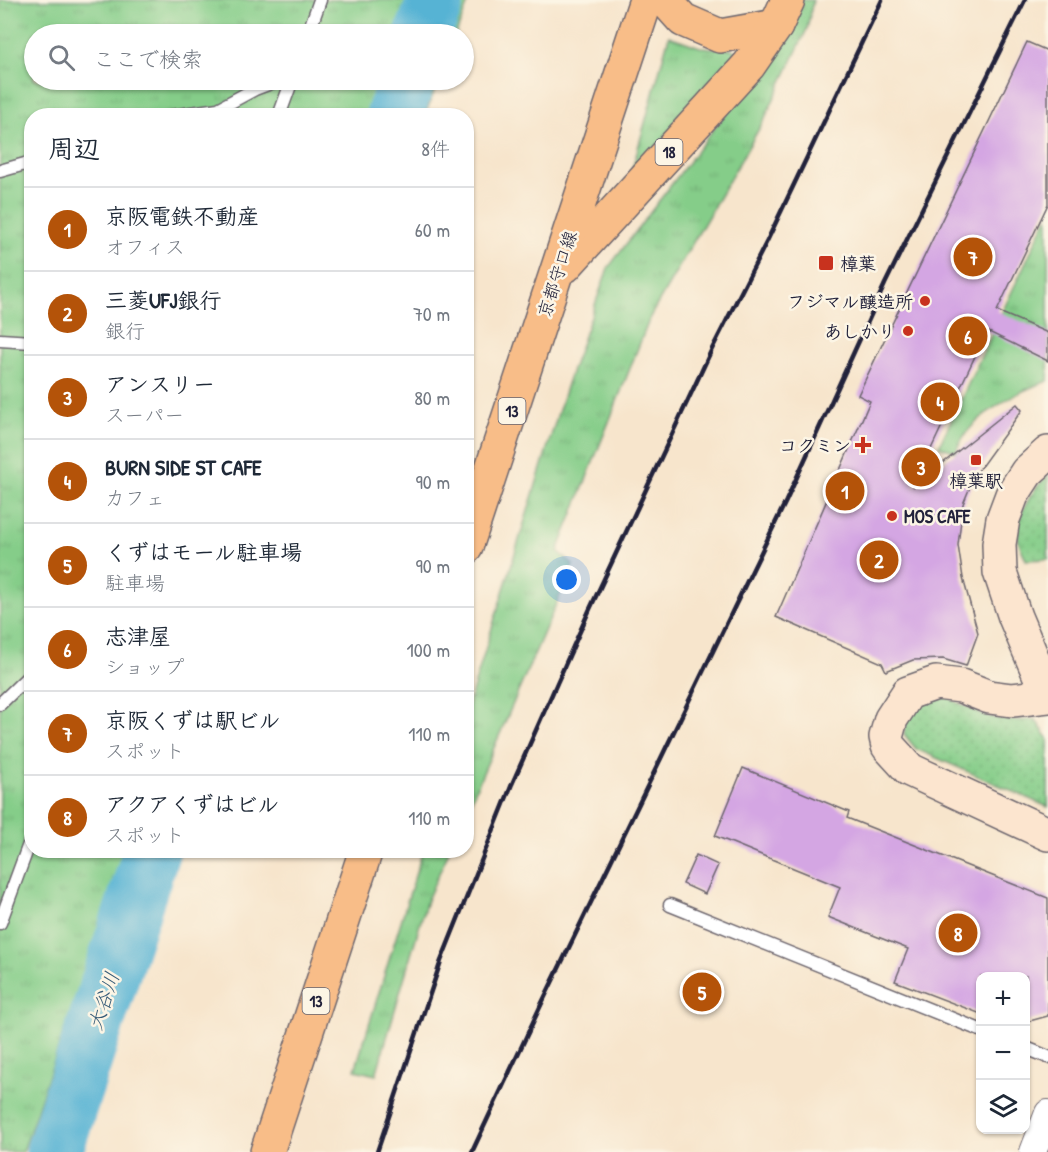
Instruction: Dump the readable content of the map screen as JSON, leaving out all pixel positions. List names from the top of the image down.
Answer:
{
  "streets": {
    "main road": ["18", "京都守口線", "13"]
  },
  "crossings": [
    ["18", "京都守口線"]
  ],
  "water": ["大谷川"],
  "places": {
    "transit": ["樟葉", "樟葉駅"],
    "other": ["フジマル醸造所", "あしかり", "MOS CAFE"],
    "health": ["コクミン"]
  },
  "page": {
    "search": "ここで検索",
    "heading": ["周辺", "8件"],
    "list": [
      {
        "mark": "1",
        "name": "京阪電鉄不動産",
        "note": "オフィス",
        "value": "60 m"
      },
      {
        "mark": "2",
        "name": "三菱UFJ銀行",
        "note": "銀行",
        "value": "70 m"
      },
      {
        "mark": "3",
        "name": "アンスリー",
        "note": "スーパー",
        "value": "80 m"
      },
      {
        "mark": "4",
        "name": "BURN SIDE ST CAFE",
        "note": "カフェ",
        "value": "90 m"
      },
      {
        "mark": "5",
        "name": "くずはモール駐車場",
        "note": "駐車場",
        "value": "90 m"
      },
      {
        "mark": "6",
        "name": "志津屋",
        "note": "ショップ",
        "value": "100 m"
      },
      {
        "mark": "7",
        "name": "京阪くずは駅ビル",
        "note": "スポット",
        "value": "110 m"
      },
      {
        "mark": "8",
        "name": "アクアくずはビル",
        "note": "スポット",
        "value": "110 m"
      }
    ],
    "pins": [
      "7",
      "6",
      "4",
      "3",
      "1",
      "2",
      "8",
      "5"
    ],
    "map_buttons": ["+", "−"]
  }
}
